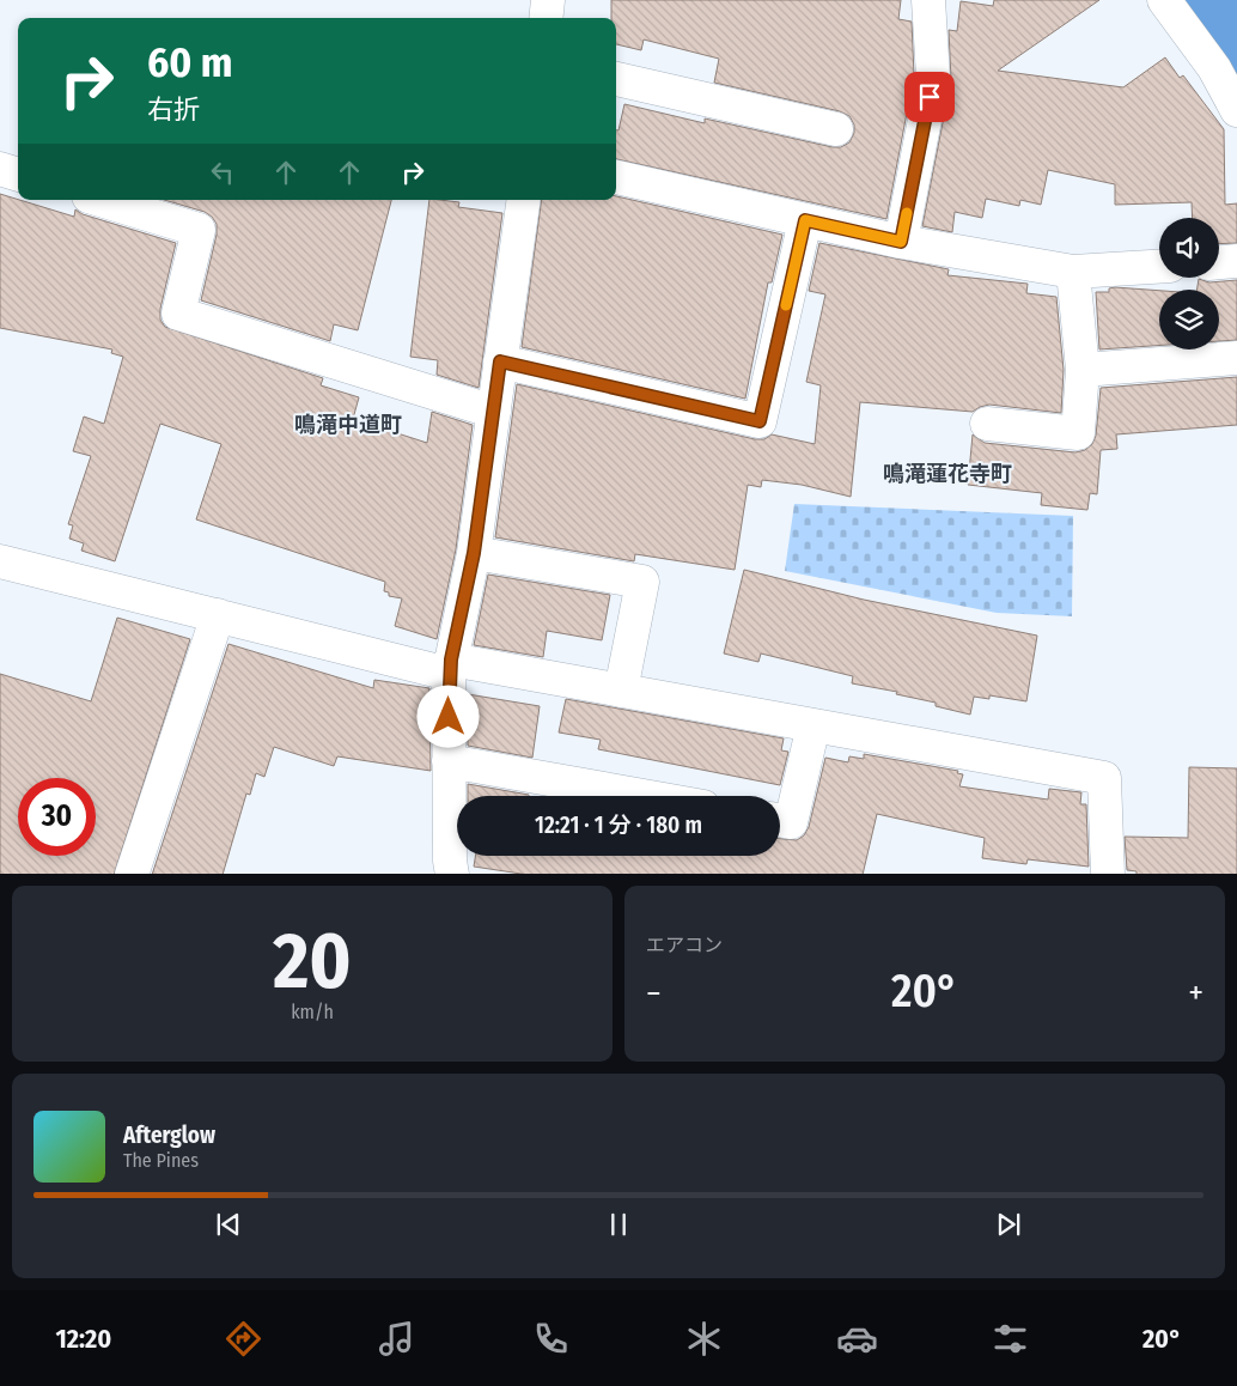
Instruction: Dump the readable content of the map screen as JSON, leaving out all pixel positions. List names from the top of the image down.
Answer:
{
  "districts": ["鳴滝中道町", "鳴滝蓮花寺町"],
  "page": {
    "turn": ["60 m", "右折"],
    "limit": "30",
    "trip": "12:21 · 1 分 · 180 m",
    "tile": [
      ["20", "km/h"],
      "エアコン"
    ],
    "heat": ["−", "20°", "+"],
    "song": ["Afterglow", "The Pines"],
    "tabs": ["12:20", "20°"]
  }
}
